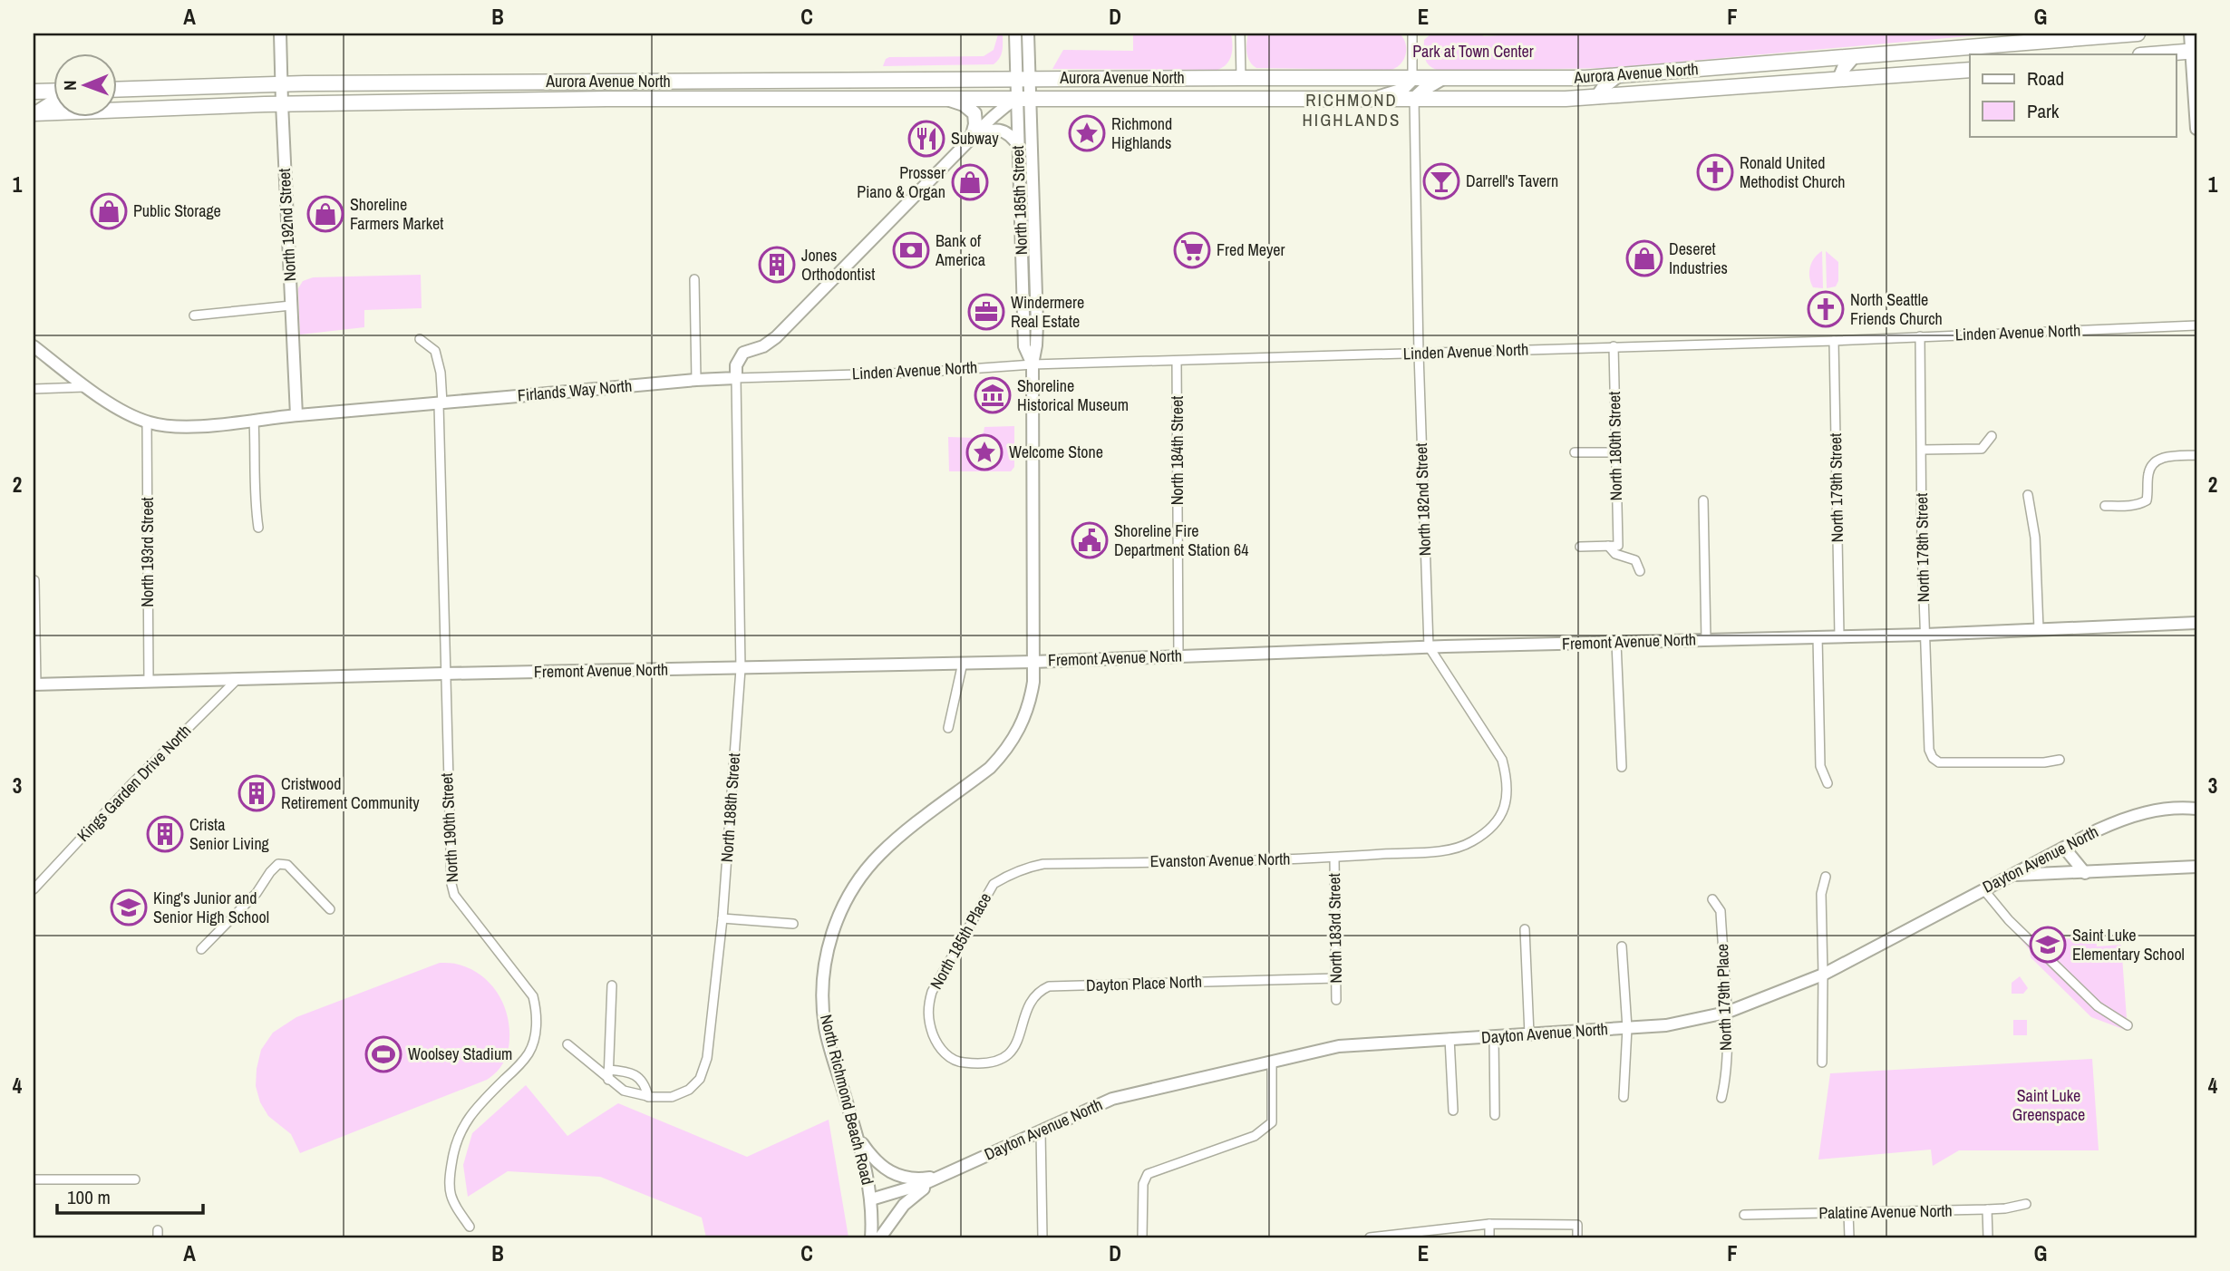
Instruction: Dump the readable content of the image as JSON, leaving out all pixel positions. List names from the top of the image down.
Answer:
{
  "streets": {
    "highway": ["Aurora Avenue North"],
    "street": [
      "North 185th Street",
      "North 192nd Street",
      "Linden Avenue North",
      "Firlands Way North",
      "North 180th Street",
      "North 184th Street",
      "North 179th Street",
      "North 182nd Street",
      "North 178th Street",
      "North 193rd Street",
      "Fremont Avenue North",
      "Kings Garden Drive North",
      "North 188th Street",
      "North 190th Street",
      "Dayton Avenue North",
      "Evanston Avenue North",
      "North 183rd Street",
      "North 185th Place",
      "Dayton Place North",
      "North 179th Place",
      "North Richmond Beach Road",
      "Palatine Avenue North"
    ]
  },
  "crossings": [
    ["Aurora Avenue North", "North 185th Street"],
    ["Aurora Avenue North", "North 192nd Street"],
    ["Aurora Avenue North", "North 182nd Street"],
    ["North 185th Street", "Linden Avenue North"],
    ["North 185th Street", "Fremont Avenue North"],
    ["North 185th Street", "North Richmond Beach Road"],
    ["North 192nd Street", "Firlands Way North"],
    ["Linden Avenue North", "Firlands Way North"],
    ["Linden Avenue North", "North 180th Street"],
    ["Linden Avenue North", "North 184th Street"],
    ["Linden Avenue North", "North 179th Street"],
    ["Linden Avenue North", "North 182nd Street"],
    ["Linden Avenue North", "North 178th Street"],
    ["Linden Avenue North", "North 188th Street"],
    ["Firlands Way North", "North 193rd Street"],
    ["Firlands Way North", "North 188th Street"],
    ["Firlands Way North", "North 190th Street"],
    ["North 184th Street", "Fremont Avenue North"],
    ["North 179th Street", "Fremont Avenue North"],
    ["North 182nd Street", "Fremont Avenue North"],
    ["North 182nd Street", "Evanston Avenue North"],
    ["North 178th Street", "Fremont Avenue North"],
    ["North 193rd Street", "Fremont Avenue North"],
    ["Fremont Avenue North", "Kings Garden Drive North"],
    ["Fremont Avenue North", "North 188th Street"],
    ["Fremont Avenue North", "North 190th Street"],
    ["Fremont Avenue North", "Evanston Avenue North"],
    ["Fremont Avenue North", "North Richmond Beach Road"],
    ["Dayton Avenue North", "North 179th Place"],
    ["Dayton Avenue North", "North Richmond Beach Road"],
    ["Evanston Avenue North", "North 183rd Street"],
    ["Evanston Avenue North", "North 185th Place"],
    ["North 183rd Street", "Dayton Place North"],
    ["North 185th Place", "Dayton Place North"]
  ],
  "districts": ["RICHMOND HIGHLANDS"],
  "parks": ["Park at Town Center", "Saint Luke Greenspace"],
  "places": {
    "place": ["Richmond Highlands", "Welcome Stone"],
    "restaurant": ["Subway"],
    "church": ["Ronald United Methodist Church", "North Seattle Friends Church"],
    "bar": ["Darrell's Tavern"],
    "shop": [
      "Prosser Piano & Organ",
      "Public Storage",
      "Shoreline Farmers Market",
      "Deseret Industries"
    ],
    "bank": ["Bank of America"],
    "supermarket": ["Fred Meyer"],
    "building": ["Jones Orthodontist", "Cristwood Retirement Community", "Crista Senior Living"],
    "office": ["Windermere Real Estate"],
    "museum": ["Shoreline Historical Museum"],
    "public building": ["Shoreline Fire Department Station 64"],
    "school or university": ["King's Junior and Senior High School", "Saint Luke Elementary School"],
    "sports": ["Woolsey Stadium"]
  },
  "legend": ["Road", "Park"],
  "scale_bar": "100 m",
  "north": "left",
  "grid": {
    "columns": [
      "A",
      "B",
      "C",
      "D",
      "E",
      "F",
      "G"
    ],
    "rows": [
      "1",
      "2",
      "3",
      "4"
    ]
  }
}
